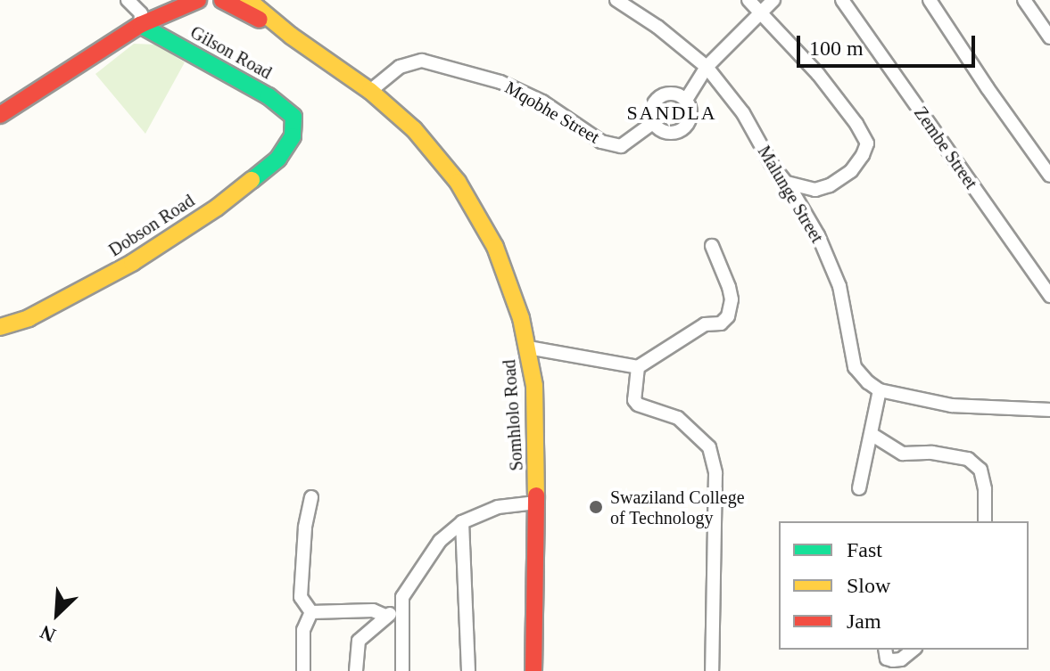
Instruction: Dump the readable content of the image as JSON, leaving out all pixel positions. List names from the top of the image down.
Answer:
{
  "streets": {
    "main road": ["Gilson Road", "Dobson Road", "Somhlolo Road"],
    "street": ["Mqobhe Street", "Zembe Street", "Malunge Street"]
  },
  "crossings": [
    ["Gilson Road", "Dobson Road"],
    ["Mqobhe Street", "Somhlolo Road"]
  ],
  "districts": ["SANDLA"],
  "places": ["Swaziland College of Technology"],
  "legend": ["Fast", "Slow", "Jam"],
  "scale_bar": "100 m",
  "north": "bottom left"
}
